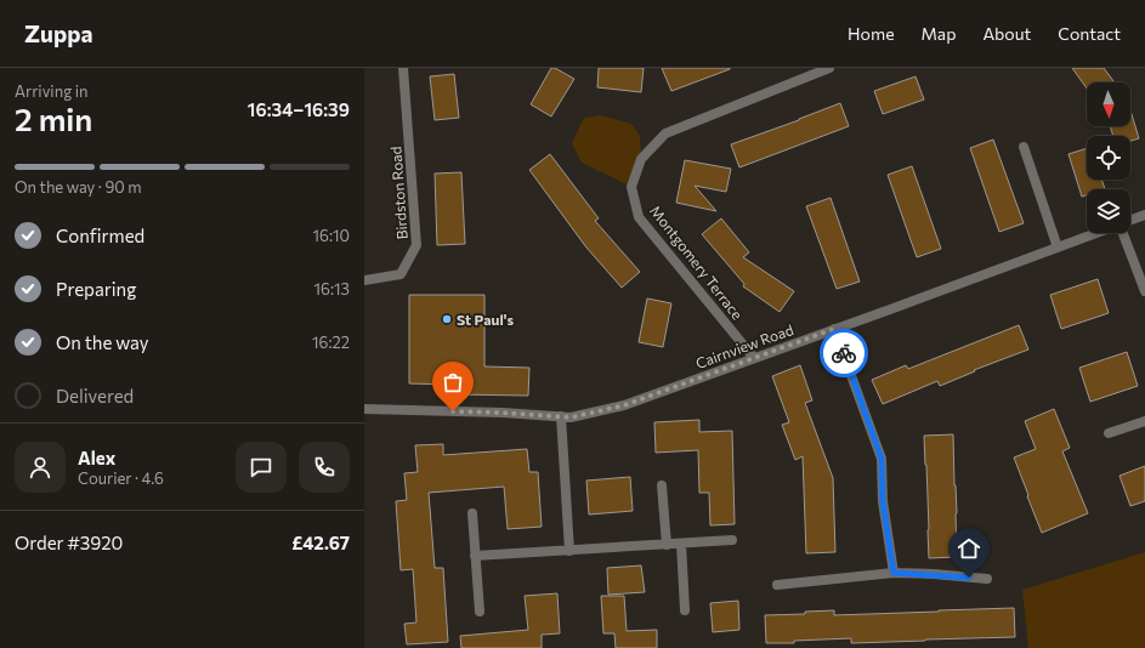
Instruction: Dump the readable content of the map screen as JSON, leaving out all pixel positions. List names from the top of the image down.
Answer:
{
  "streets": {
    "street": ["Birdston Road", "Montgomery Terrace", "Cairnview Road"]
  },
  "crossings": [
    ["Montgomery Terrace", "Cairnview Road"]
  ],
  "places": ["St Paul's"],
  "north": "bottom",
  "page": {
    "header": "Zuppa",
    "nav": [
      "Home",
      "Map",
      "About",
      "Contact"
    ],
    "heading": ["2 min", "Arriving in", "16:34–16:39"],
    "panel": [
      "Alex",
      "Courier · 4.6",
      "Order #3920",
      "£42.67"
    ],
    "bar": "On the way · 90 m",
    "list": [
      ["Confirmed", "16:10"],
      ["Preparing", "16:13"],
      ["On the way", "16:22"],
      "Delivered"
    ]
  }
}
